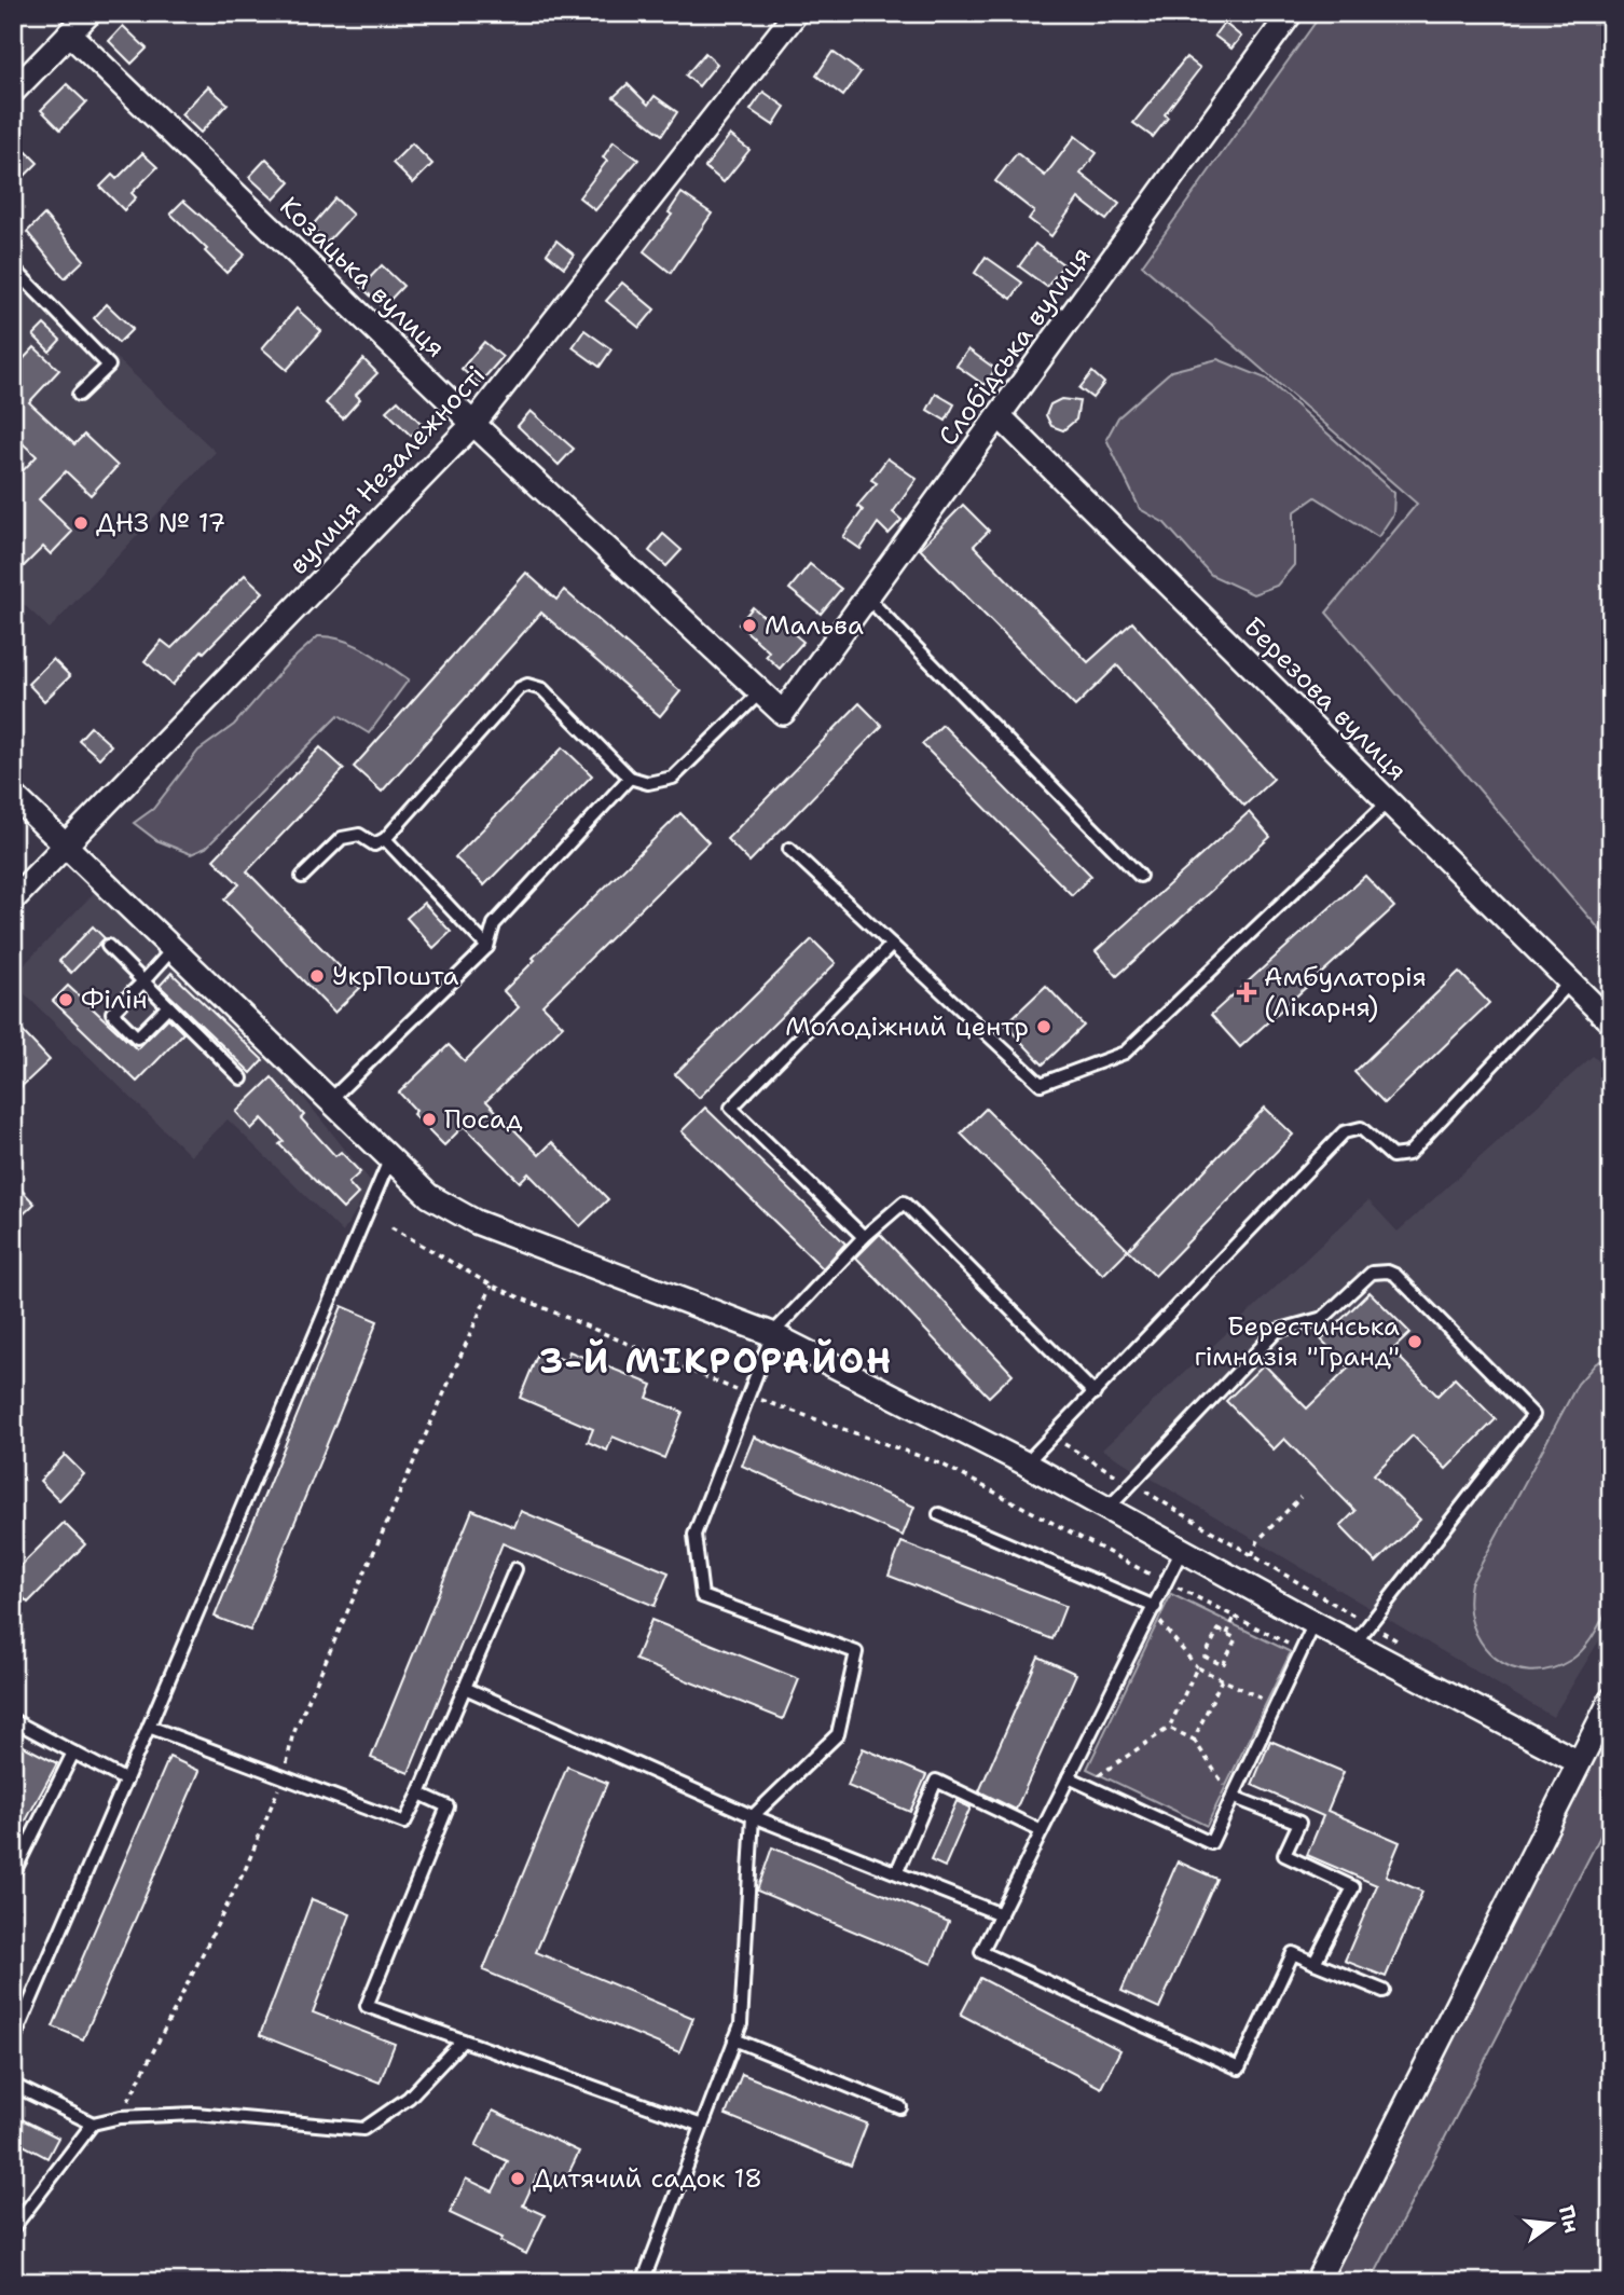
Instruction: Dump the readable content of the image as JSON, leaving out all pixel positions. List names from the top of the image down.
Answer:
{
  "streets": {
    "street": [
      "Козацька вулиця",
      "Слобідська вулиця",
      "вулиця Незалежності",
      "Березова вулиця"
    ]
  },
  "crossings": [
    ["Козацька вулиця", "Слобідська вулиця"],
    ["Козацька вулиця", "вулиця Незалежності"],
    ["Слобідська вулиця", "Березова вулиця"]
  ],
  "districts": ["3-Й МІКРОРАЙОН"],
  "places": {
    "other": [
      "ДНЗ № 17",
      "Мальва",
      "УкрПошта",
      "Філін",
      "Молодіжний центр",
      "Посад",
      "Берестинська гімназія \"Гранд\"",
      "Дитячий садок 18"
    ],
    "health": ["Амбулаторія (Лікарня)"]
  },
  "north": "right"
}
